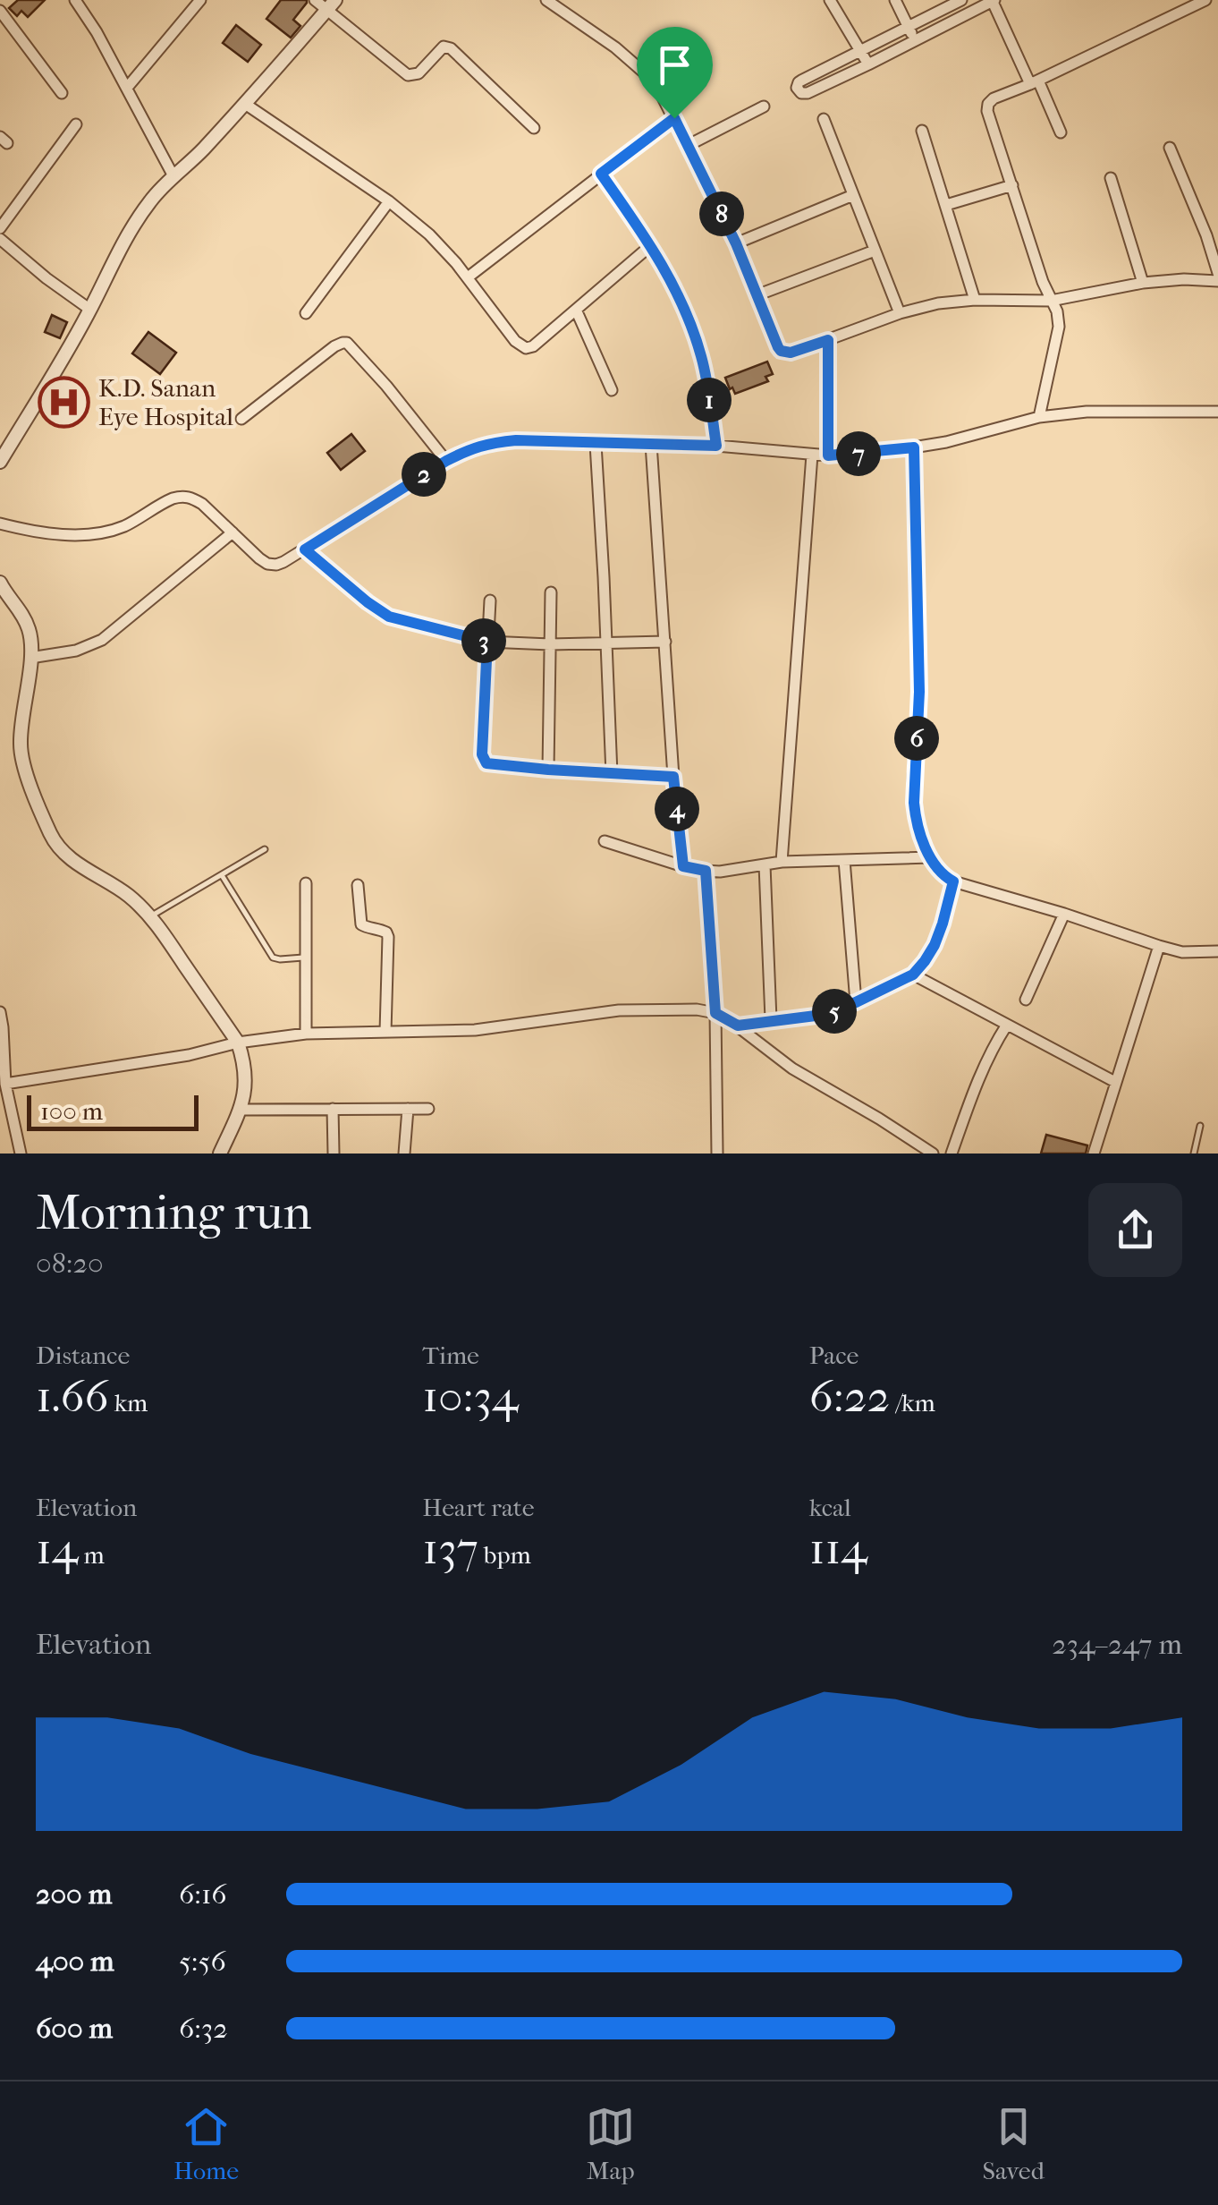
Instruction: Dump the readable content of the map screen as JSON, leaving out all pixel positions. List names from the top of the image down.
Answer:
{
  "places": {
    "hospital": ["K.D. Sanan Eye Hospital"]
  },
  "scale_bar": "100 m",
  "page": {
    "pins": [
      "8",
      "1",
      "7",
      "2",
      "3",
      "6",
      "4",
      "5"
    ],
    "scale": "100 m",
    "heading": ["Morning run", "08:20"],
    "stats": [
      ["Distance", "1.66 km"],
      ["Time", "10:34"],
      ["Pace", "6:22 /km"],
      ["Elevation", "14 m"],
      ["Heart rate", "137 bpm"],
      ["kcal", "114"]
    ],
    "chart": ["Elevation", "234–247 m"],
    "list": [
      {
        "name": "200 m",
        "note": "6:16"
      },
      {
        "name": "400 m",
        "note": "5:56"
      },
      {
        "name": "600 m",
        "note": "6:32"
      }
    ],
    "tabs": ["Home", "Map", "Saved"]
  }
}
